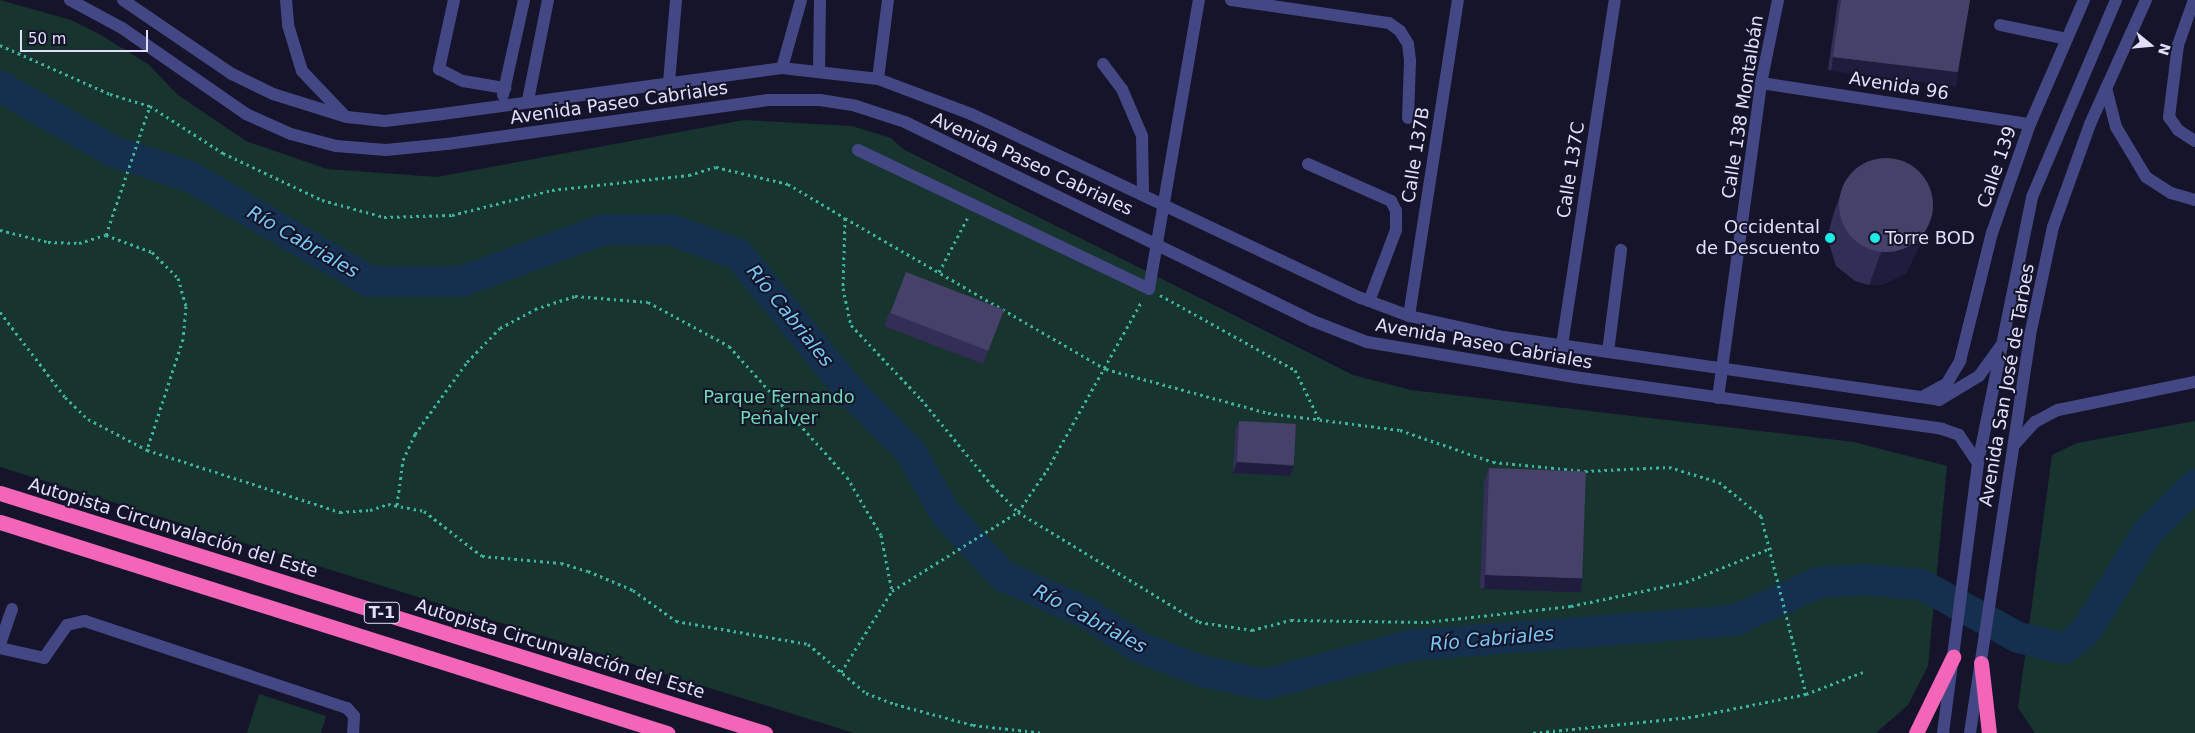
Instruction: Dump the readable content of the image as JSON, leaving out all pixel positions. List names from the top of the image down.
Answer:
{
  "streets": {
    "highway": ["Autopista Circunvalación del Este", "T-1"],
    "street": [
      "Avenida 96",
      "Avenida Paseo Cabriales",
      "Calle 138 Montalbán",
      "Calle 137B",
      "Calle 139",
      "Calle 137C",
      "Avenida San José de Tarbes"
    ]
  },
  "crossings": [
    ["Avenida 96", "Calle 138 Montalbán"],
    ["Avenida 96", "Calle 139"],
    ["Avenida Paseo Cabriales", "Calle 138 Montalbán"],
    ["Avenida Paseo Cabriales", "Calle 137B"],
    ["Avenida Paseo Cabriales", "Calle 139"],
    ["Avenida Paseo Cabriales", "Calle 137C"],
    ["Avenida Paseo Cabriales", "Avenida San José de Tarbes"]
  ],
  "water": ["Río Cabriales"],
  "parks": ["Parque Fernando Peñalver"],
  "places": ["Occidental de Descuento", "Torre BOD"],
  "scale_bar": "50 m",
  "north": "right"
}
